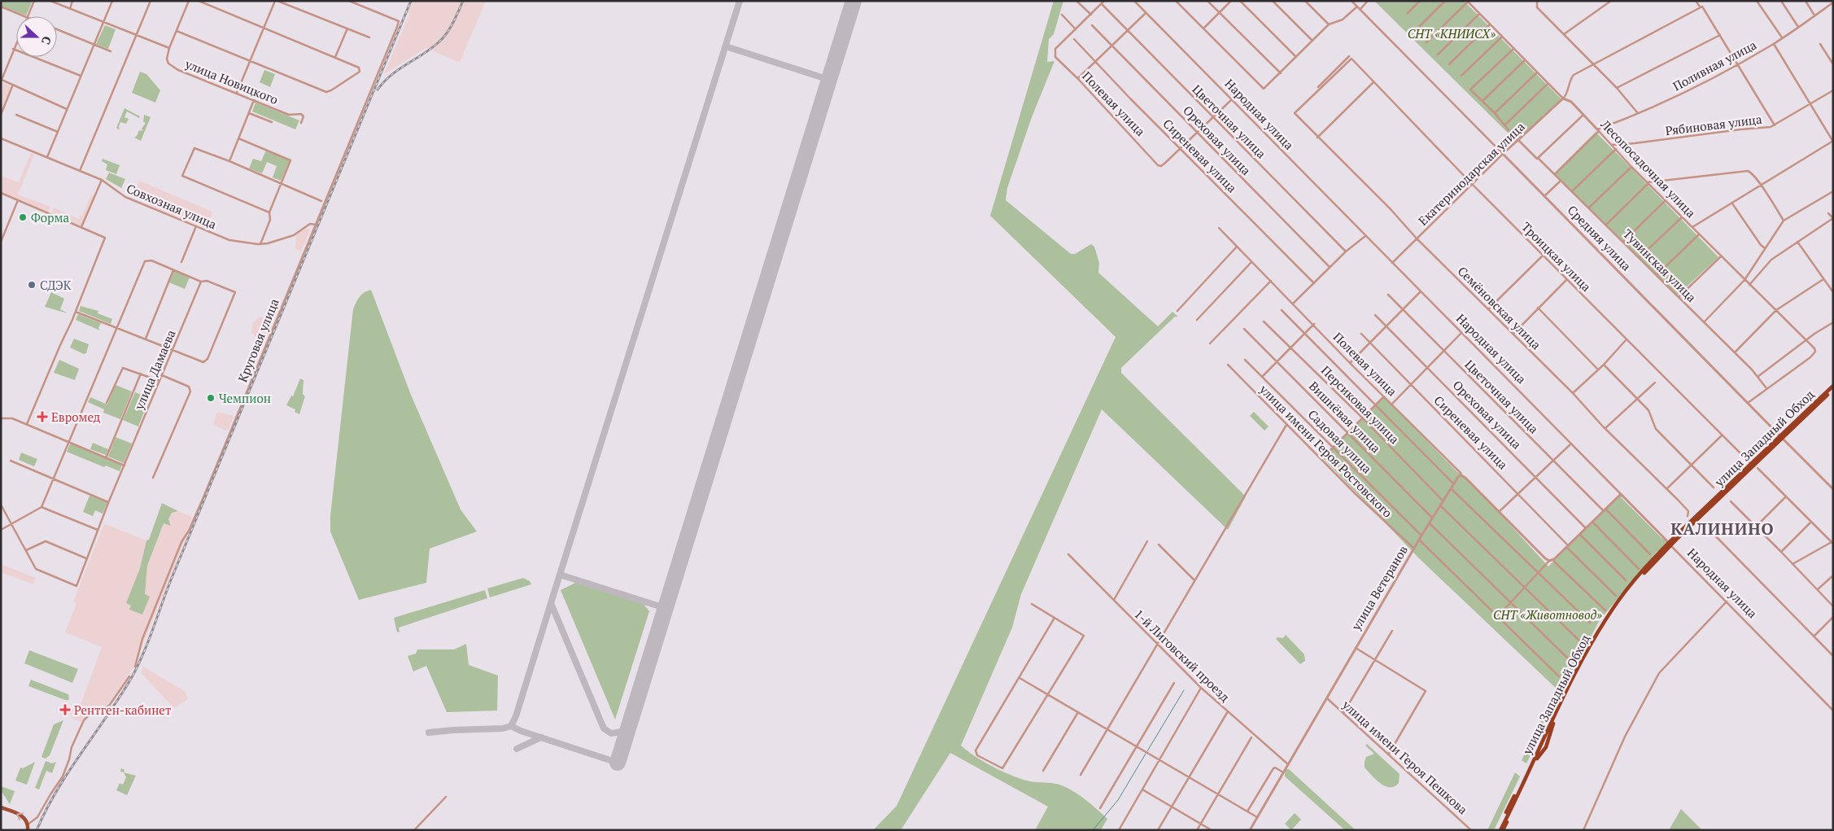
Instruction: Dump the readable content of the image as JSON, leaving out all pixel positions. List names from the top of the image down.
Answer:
{
  "streets": {
    "highway": ["улица Западный Обход"],
    "street": [
      "Поливная улица",
      "улица Новицкого",
      "Полевая улица",
      "Народная улица",
      "Цветочная улица",
      "Рябиновая улица",
      "Ореховая улица",
      "Сиреневая улица",
      "Лесопосадочная улица",
      "Екатеринодарская улица",
      "Совхозная улица",
      "Средняя улица",
      "Троицкая улица",
      "Тувинская улица",
      "Семёновская улица",
      "Круговая улица",
      "улица Дамаева",
      "Персиковая улица",
      "Вишнёвая улица",
      "Садовая улица",
      "улица имени Героя Ростовского",
      "улица Ветеранов",
      "1-й Лиговский проезд",
      "улица имени Героя Пешкова"
    ]
  },
  "crossings": [
    ["Поливная улица", "Лесопосадочная улица"],
    ["Полевая улица", "Сиреневая улица"],
    ["Народная улица", "Екатеринодарская улица"],
    ["Народная улица", "улица Западный Обход"],
    ["Рябиновая улица", "Лесопосадочная улица"],
    ["Лесопосадочная улица", "Екатеринодарская улица"],
    ["Лесопосадочная улица", "Тувинская улица"],
    ["Екатеринодарская улица", "Средняя улица"],
    ["Екатеринодарская улица", "Троицкая улица"],
    ["Екатеринодарская улица", "Тувинская улица"],
    ["Екатеринодарская улица", "Семёновская улица"],
    ["Совхозная улица", "Круговая улица"],
    ["Средняя улица", "улица Западный Обход"],
    ["Троицкая улица", "Семёновская улица"],
    ["Троицкая улица", "улица Западный Обход"],
    ["улица имени Героя Ростовского", "улица Ветеранов"],
    ["улица Ветеранов", "1-й Лиговский проезд"],
    ["улица Ветеранов", "улица имени Героя Пешкова"]
  ],
  "districts": ["КАЛИНИНО"],
  "parks": ["СНТ «КНИИСХ»", "СНТ «Животновод»"],
  "places": {
    "other": ["Форма", "СДЭК", "Чемпион"],
    "health": ["Евромед", "Рентген-кабинет"]
  },
  "north": "right"
}
